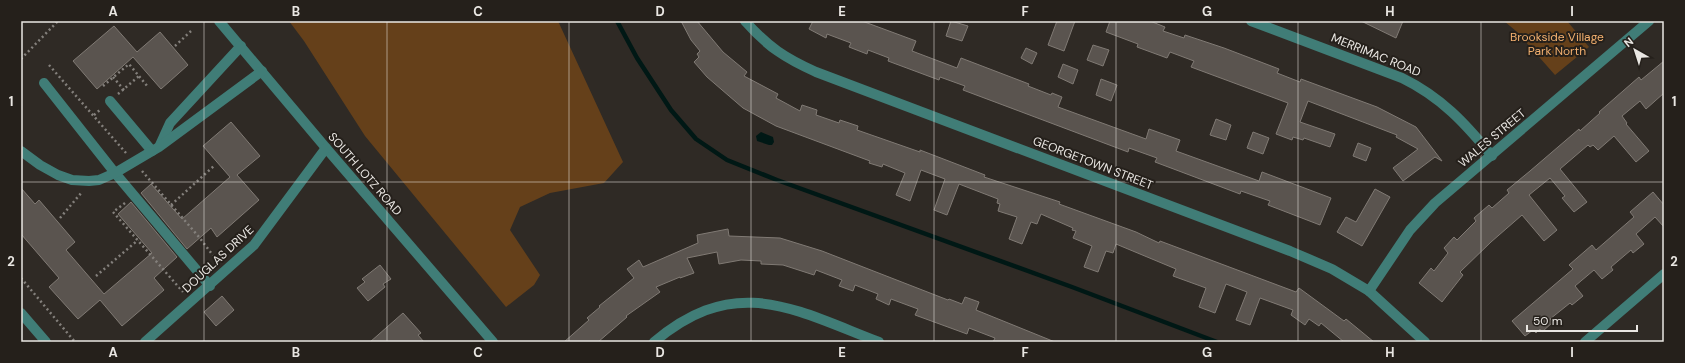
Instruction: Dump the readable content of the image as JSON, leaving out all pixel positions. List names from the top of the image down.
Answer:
{
  "streets": {
    "street": [
      "MERRIMAC ROAD",
      "WALES STREET",
      "GEORGETOWN STREET",
      "SOUTH LOTZ ROAD",
      "DOUGLAS DRIVE"
    ]
  },
  "crossings": [
    ["MERRIMAC ROAD", "WALES STREET"],
    ["WALES STREET", "GEORGETOWN STREET"],
    ["SOUTH LOTZ ROAD", "DOUGLAS DRIVE"]
  ],
  "parks": ["Brookside Village Park North"],
  "scale_bar": "50 m",
  "north": "top left",
  "grid": {
    "columns": [
      "A",
      "B",
      "C",
      "D",
      "E",
      "F",
      "G",
      "H",
      "I"
    ],
    "rows": ["1", "2"]
  }
}
